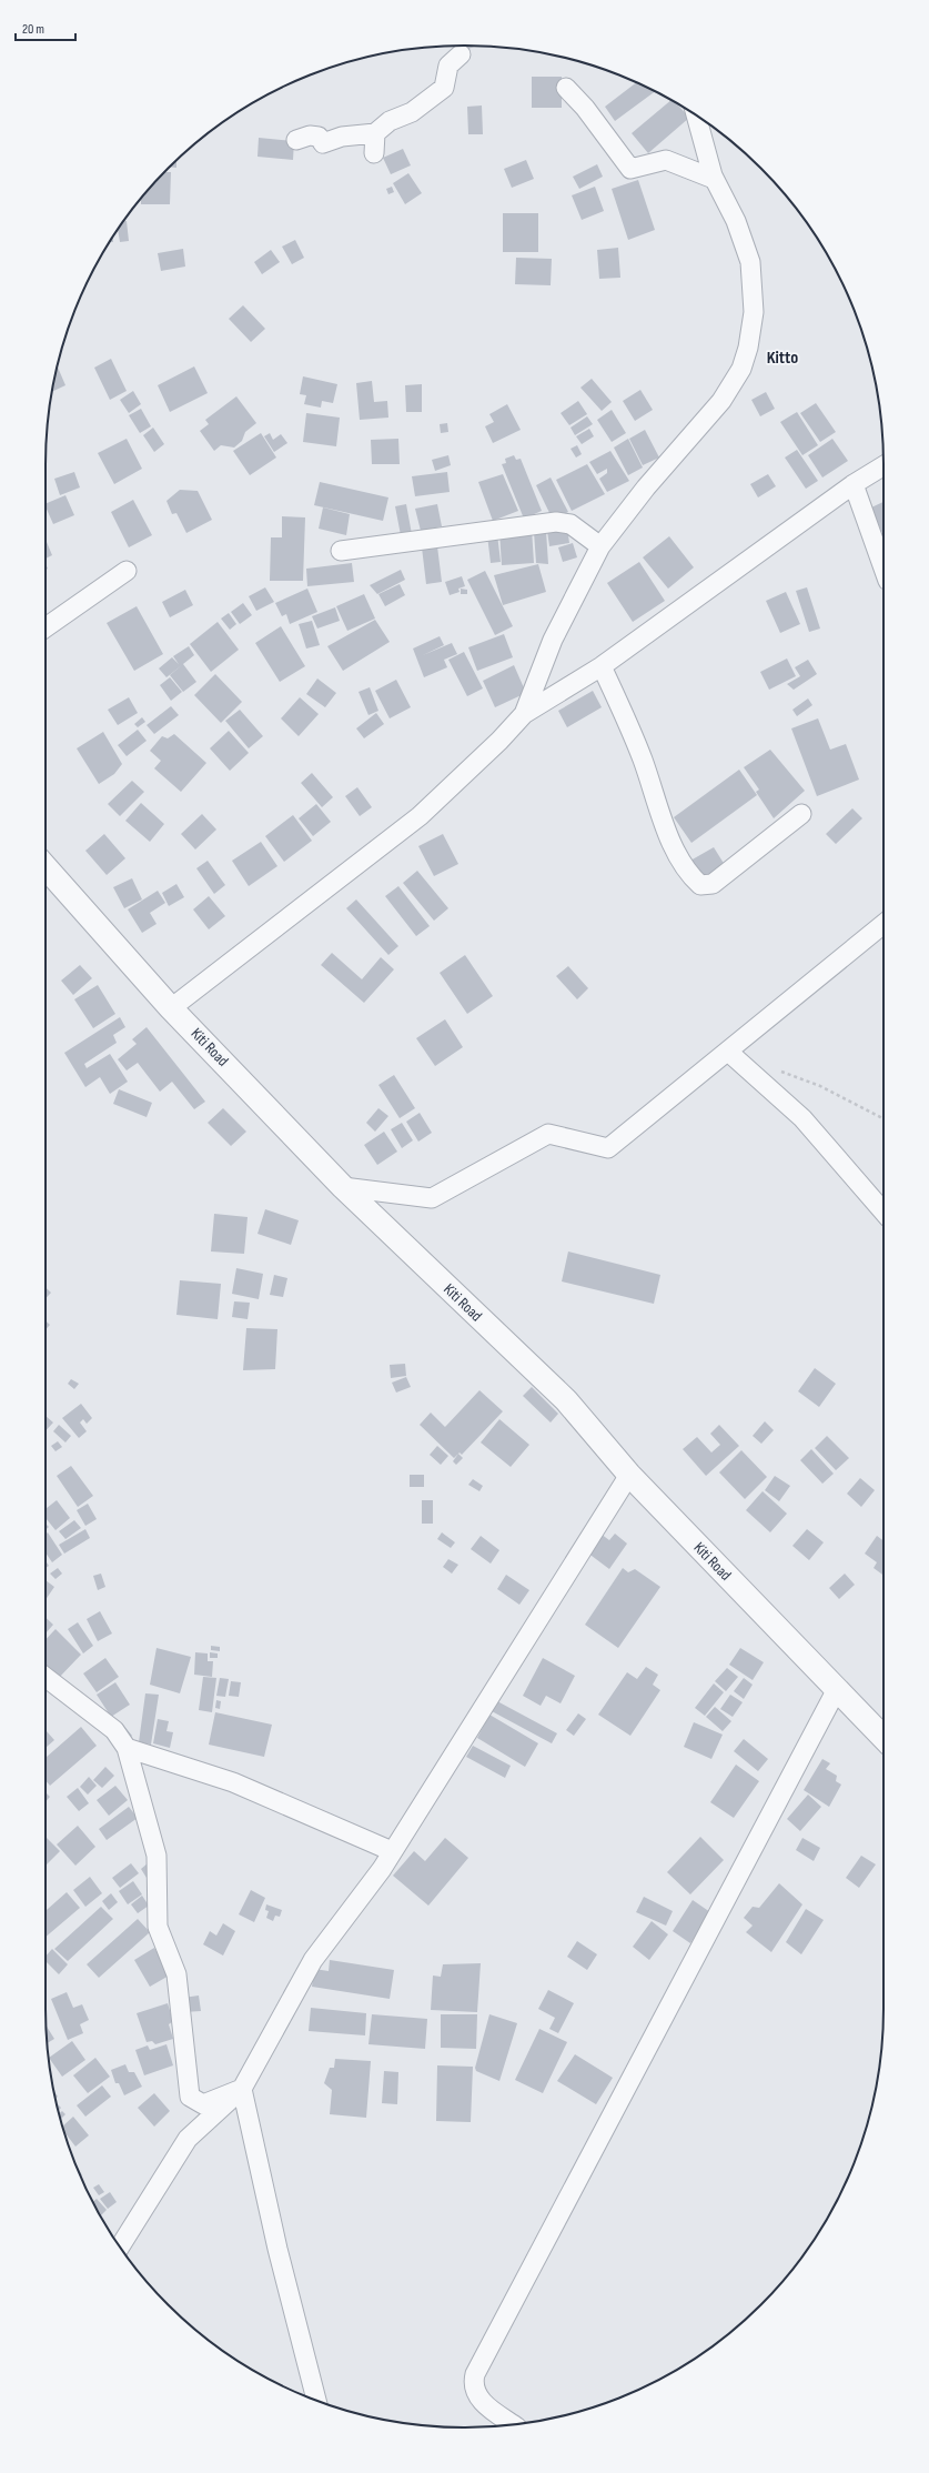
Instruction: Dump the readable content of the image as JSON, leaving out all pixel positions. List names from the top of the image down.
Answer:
{
  "streets": {
    "street": ["Kiti Road"]
  },
  "districts": ["Kitto"],
  "scale_bar": "20 m"
}
